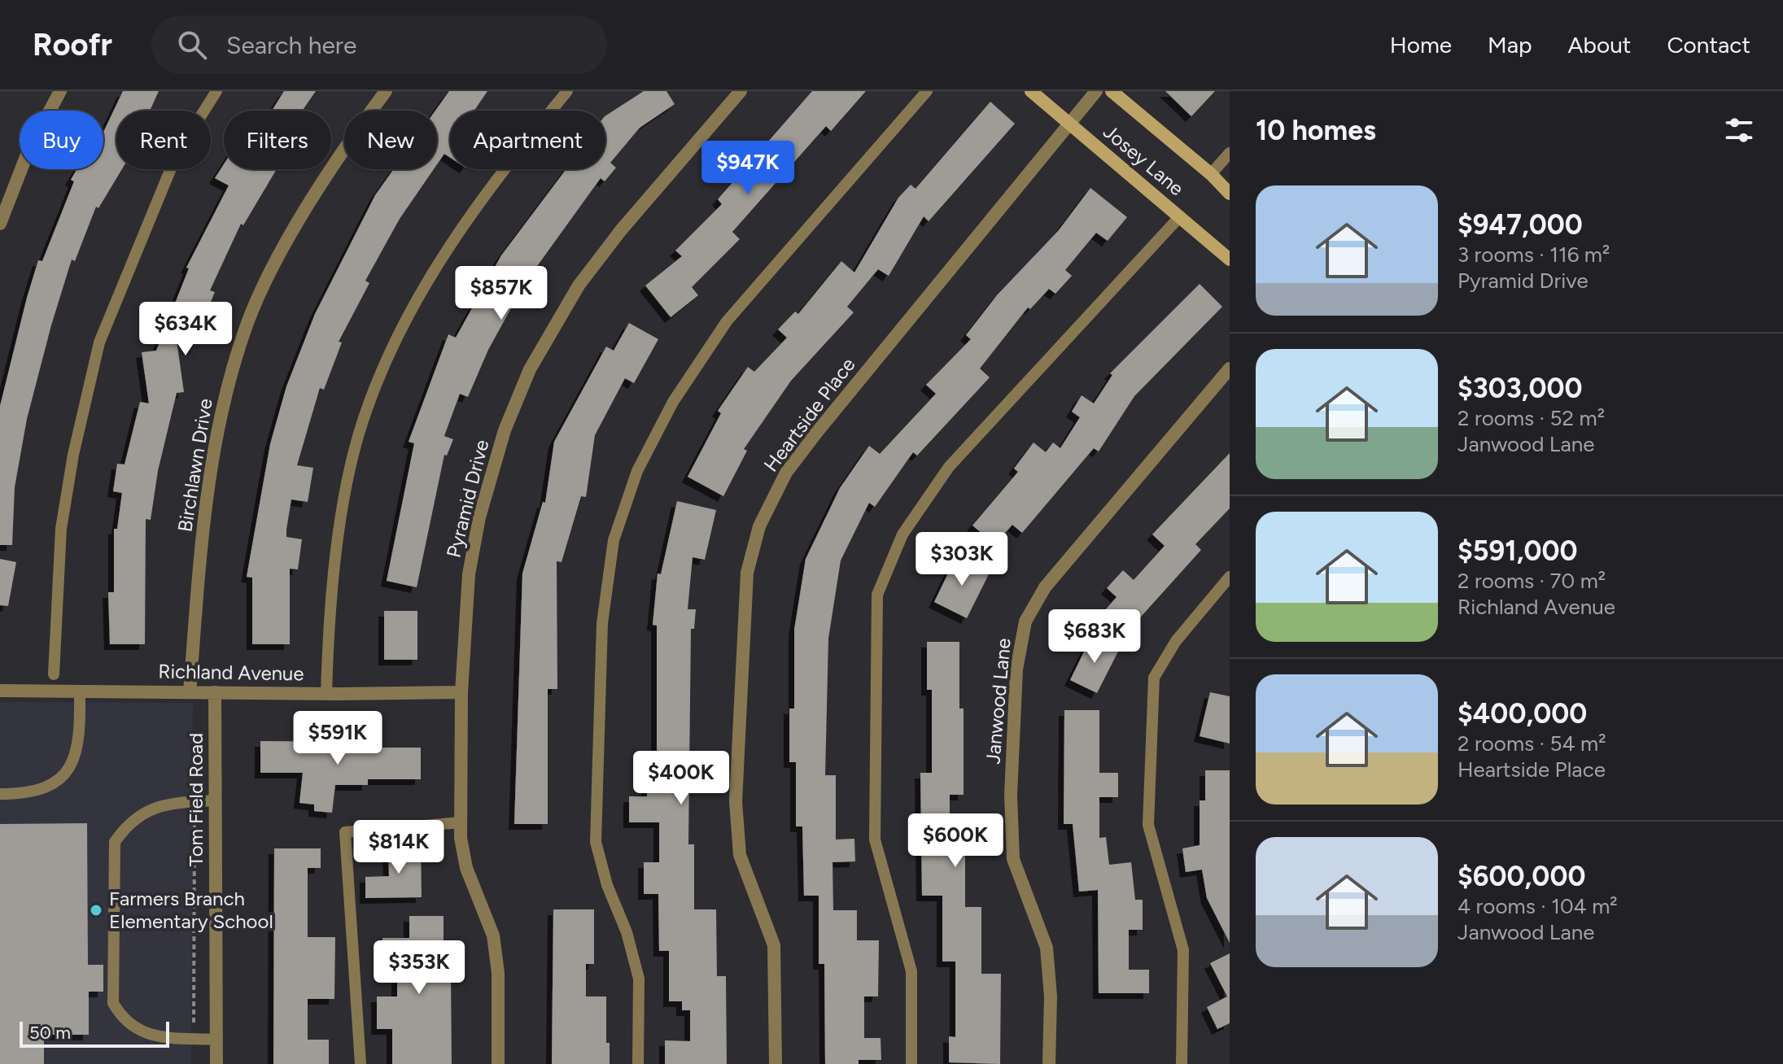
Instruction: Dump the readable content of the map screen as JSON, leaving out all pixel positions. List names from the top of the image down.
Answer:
{
  "streets": {
    "main road": ["Josey Lane"],
    "street": [
      "Heartside Place",
      "Birchlawn Drive",
      "Pyramid Drive",
      "Richland Avenue",
      "Janwood Lane",
      "Tom Field Road"
    ]
  },
  "crossings": [
    ["Josey Lane", "Heartside Place"],
    ["Birchlawn Drive", "Richland Avenue"],
    ["Pyramid Drive", "Richland Avenue"],
    ["Richland Avenue", "Tom Field Road"]
  ],
  "places": ["Farmers Branch Elementary School"],
  "scale_bar": "50 m",
  "page": {
    "header": "Roofr",
    "search": "Search here",
    "nav": [
      "Home",
      "Map",
      "About",
      "Contact"
    ],
    "heading": "10 homes",
    "chip": [
      "Buy",
      "Rent",
      "Filters",
      "New",
      "Apartment"
    ],
    "price": [
      "$947K",
      "$857K",
      "$634K",
      "$303K",
      "$683K",
      "$591K",
      "$400K",
      "$600K",
      "$814K",
      "$353K"
    ],
    "list": [
      {
        "name": "$947,000",
        "note": "3 rooms · 116 m² · Pyramid Drive"
      },
      {
        "name": "$303,000",
        "note": "2 rooms · 52 m² · Janwood Lane"
      },
      {
        "name": "$591,000",
        "note": "2 rooms · 70 m² · Richland Avenue"
      },
      {
        "name": "$400,000",
        "note": "2 rooms · 54 m² · Heartside Place"
      },
      {
        "name": "$600,000",
        "note": "4 rooms · 104 m² · Janwood Lane"
      }
    ],
    "scale": "50 m"
  }
}
